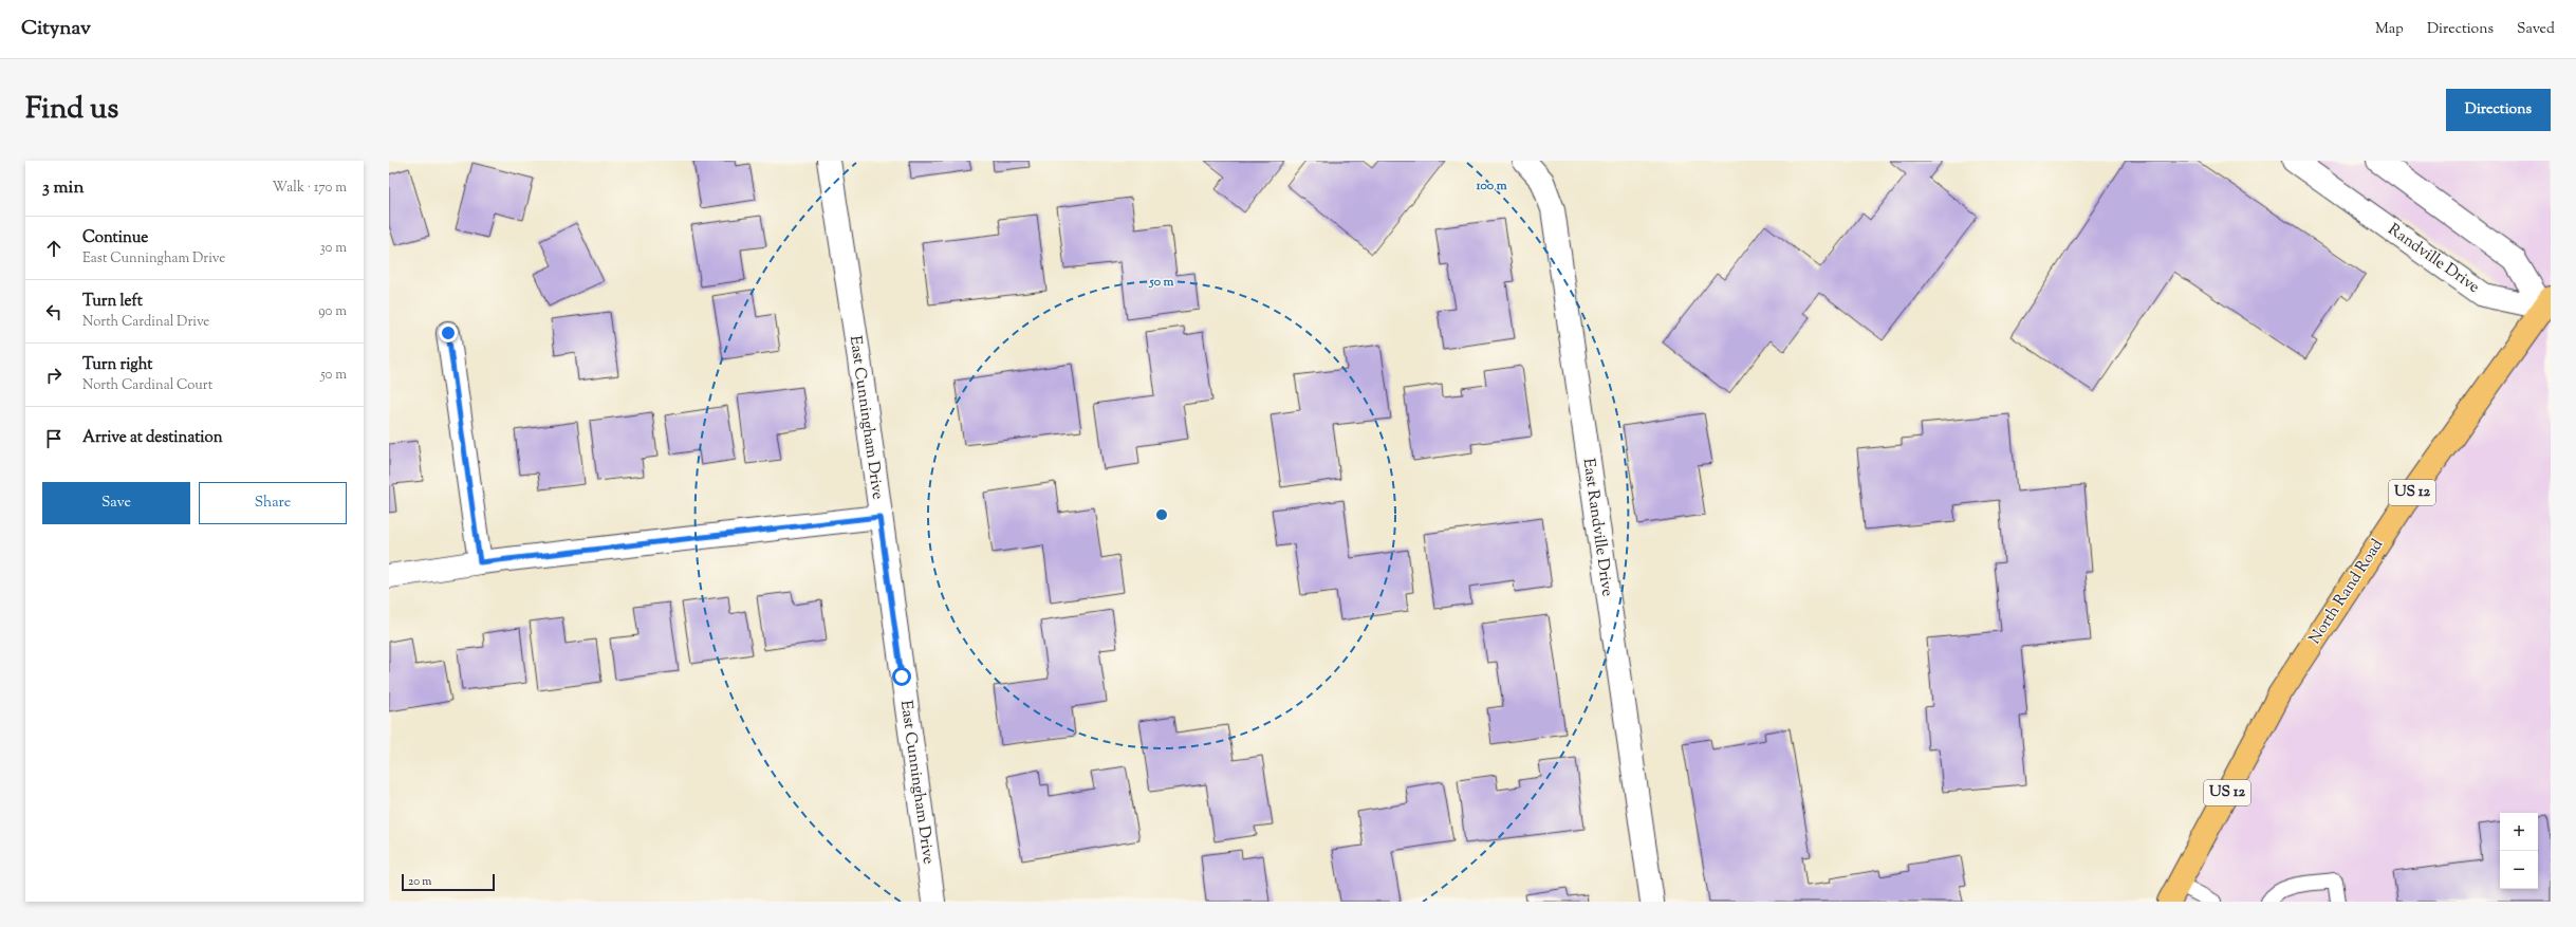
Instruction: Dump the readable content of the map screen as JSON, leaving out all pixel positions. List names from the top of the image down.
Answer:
{
  "streets": {
    "main road": ["US 12", "North Rand Road"],
    "street": ["Randville Drive", "East Cunningham Drive", "East Randville Drive"]
  },
  "crossings": [
    ["Randville Drive", "North Rand Road"]
  ],
  "scale_bar": "20 m",
  "page": {
    "header": "Citynav",
    "nav": ["Map", "Directions", "Saved"],
    "title": "Find us",
    "buttons": [
      "Directions",
      ["Save", "Share"]
    ],
    "heading": ["3 min", "Walk · 170 m"],
    "list": [
      ["Continue", "East Cunningham Drive", "30 m"],
      ["Turn left", "North Cardinal Drive", "90 m"],
      ["Turn right", "North Cardinal Court", "50 m"],
      "Arrive at destination"
    ],
    "map_buttons": ["+", "−"],
    "scale": "20 m"
  },
  "rings": ["100 m", "50 m"]
}
